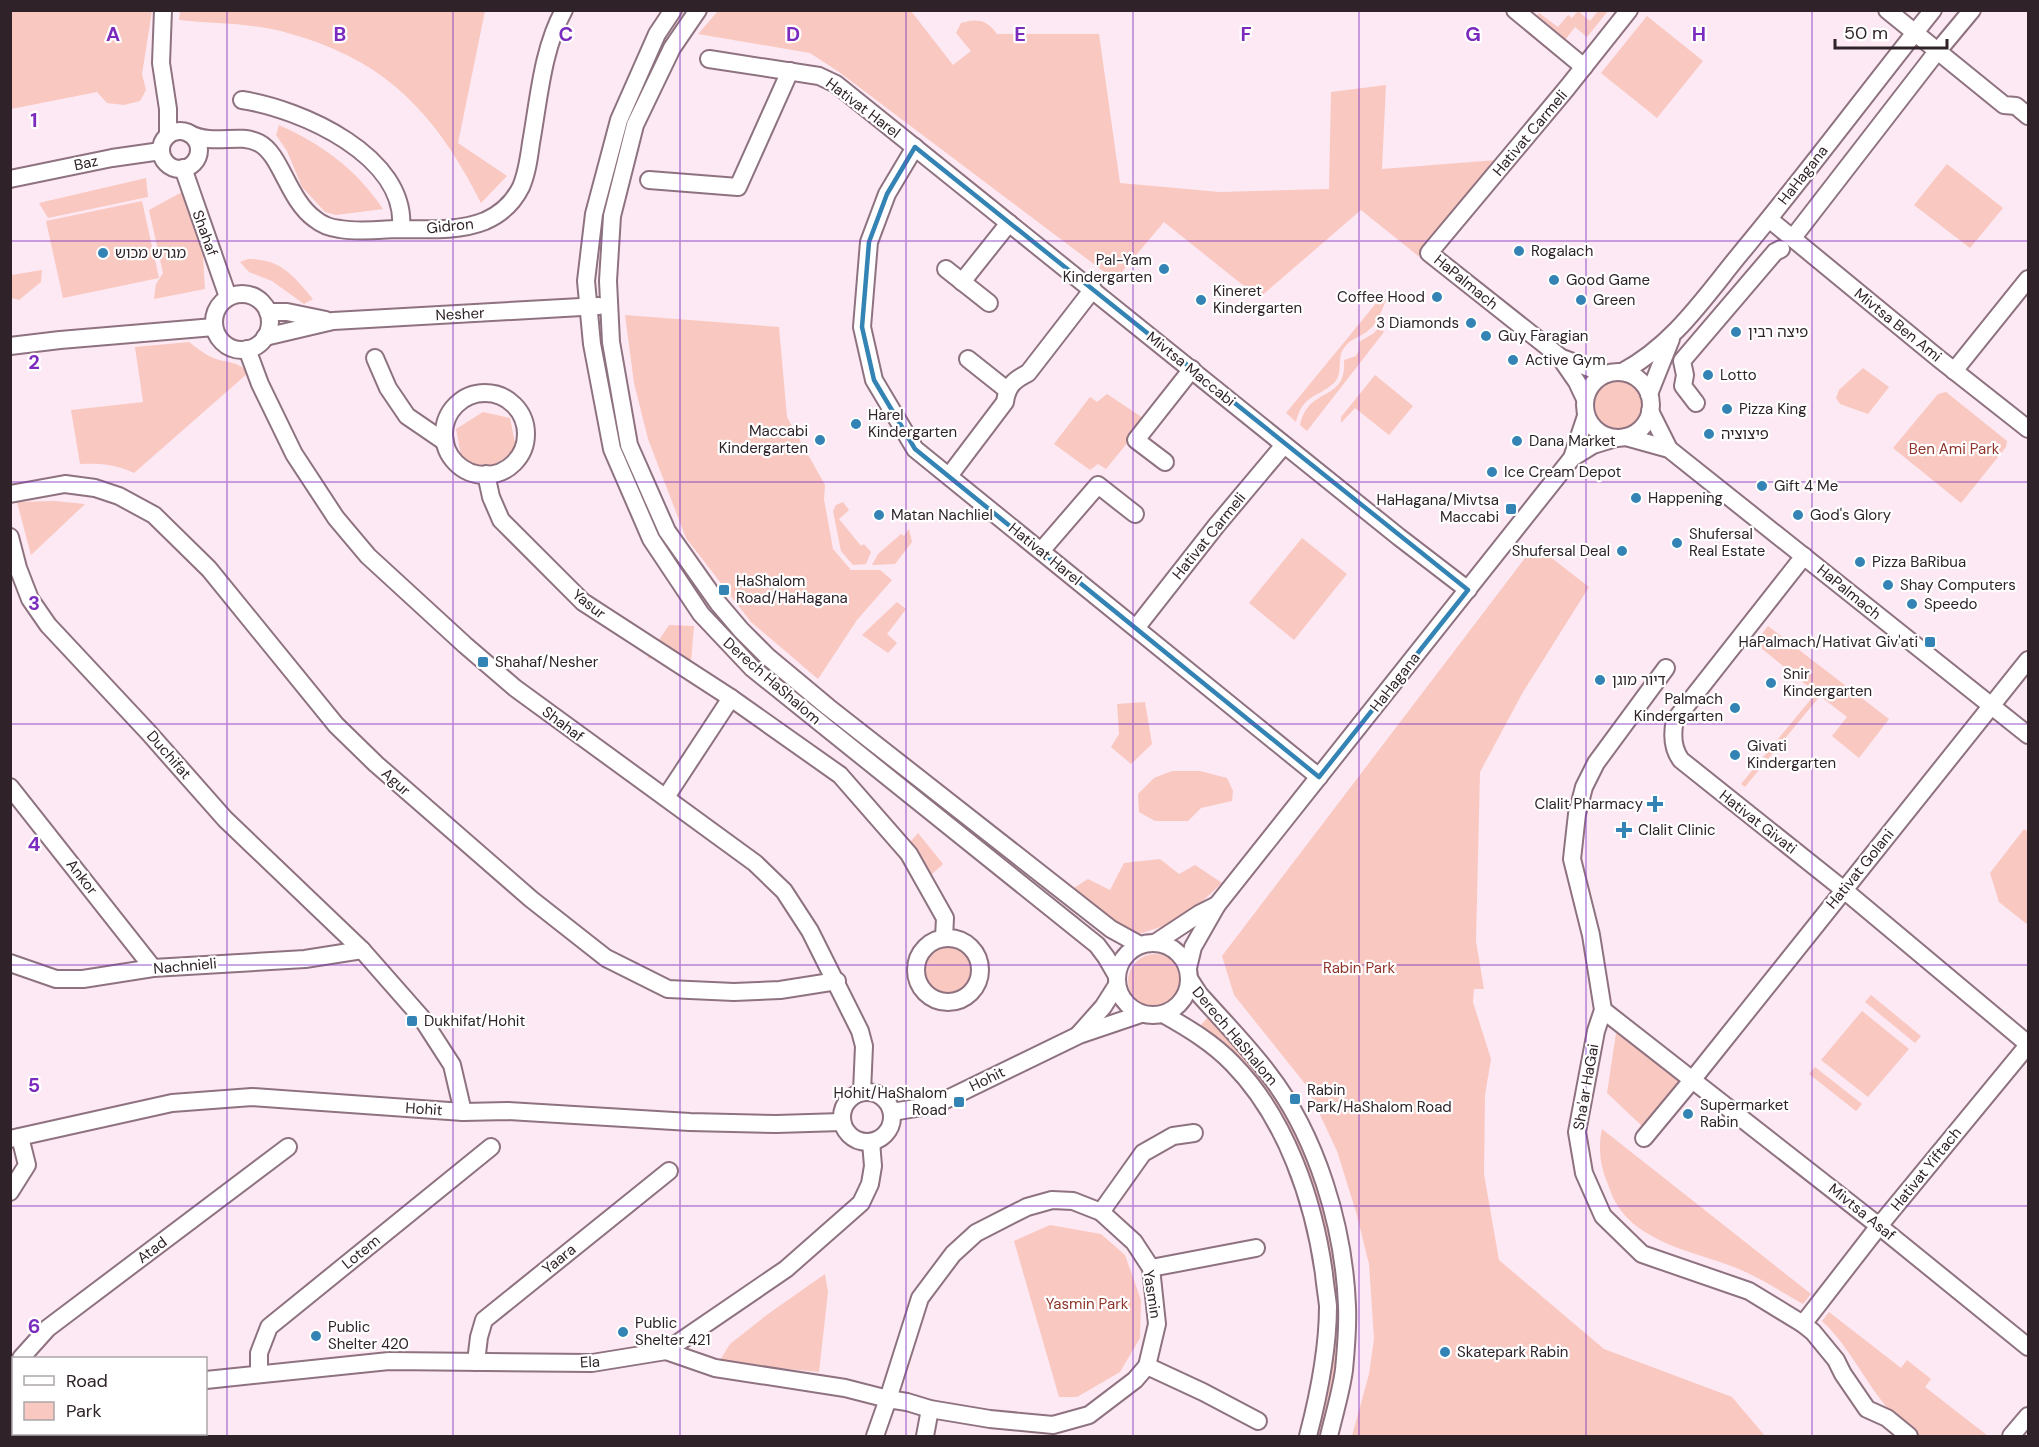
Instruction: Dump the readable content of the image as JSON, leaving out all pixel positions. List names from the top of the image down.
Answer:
{
  "streets": {
    "street": [
      "Hativat Harel",
      "Hativat Carmeli",
      "Baz",
      "HaHagana",
      "Gidron",
      "Shahaf",
      "HaPalmach",
      "Nesher",
      "Mivtsa Ben Ami",
      "Mivtsa Maccabi",
      "Yasur",
      "Derech HaShalom",
      "Duchifat",
      "Agur",
      "Hativat Givati",
      "Hativat Golani",
      "Ankor",
      "Nachnieli",
      "Hohit",
      "Sha'ar HaGai",
      "Hativat Yiftach",
      "Mivtsa Asaf",
      "Atad",
      "Lotem",
      "Yaara",
      "Yasmin",
      "Ela"
    ]
  },
  "crossings": [
    ["Hativat Harel", "Hativat Carmeli"],
    ["Hativat Harel", "HaHagana"],
    ["Hativat Harel", "Mivtsa Maccabi"],
    ["Hativat Carmeli", "HaPalmach"],
    ["Hativat Carmeli", "Mivtsa Maccabi"],
    ["Baz", "Gidron"],
    ["Baz", "Shahaf"],
    ["HaHagana", "HaPalmach"],
    ["HaHagana", "Mivtsa Ben Ami"],
    ["HaHagana", "Mivtsa Maccabi"],
    ["HaHagana", "Derech HaShalom"],
    ["HaHagana", "Hohit"],
    ["Gidron", "Shahaf"],
    ["Shahaf", "Nesher"],
    ["Shahaf", "Agur"],
    ["Shahaf", "Hohit"],
    ["Shahaf", "Ela"],
    ["HaPalmach", "Hativat Givati"],
    ["HaPalmach", "Hativat Golani"],
    ["Nesher", "Derech HaShalom"],
    ["Derech HaShalom", "Hohit"],
    ["Duchifat", "Nachnieli"],
    ["Duchifat", "Hohit"],
    ["Hativat Givati", "Hativat Golani"],
    ["Hativat Givati", "Hativat Yiftach"],
    ["Hativat Golani", "Mivtsa Asaf"],
    ["Ankor", "Nachnieli"],
    ["Hohit", "Ela"],
    ["Sha'ar HaGai", "Hativat Yiftach"],
    ["Sha'ar HaGai", "Mivtsa Asaf"],
    ["Hativat Yiftach", "Mivtsa Asaf"],
    ["Lotem", "Ela"],
    ["Yaara", "Ela"]
  ],
  "parks": ["Ben Ami Park", "Rabin Park", "Yasmin Park"],
  "places": {
    "other": [
      "Rogalach",
      "מגרש מכוש",
      "Pal-Yam Kindergarten",
      "Good Game",
      "Coffee Hood",
      "Kineret Kindergarten",
      "Green",
      "3 Diamonds",
      "פיצה רבין",
      "Guy Faragian",
      "Active Gym",
      "Lotto",
      "Pizza King",
      "Harel Kindergarten",
      "פיצוציה",
      "Maccabi Kindergarten",
      "Dana Market",
      "Ice Cream Depot",
      "Gift 4 Me",
      "Happening",
      "Matan Nachliel",
      "God's Glory",
      "Shufersal Real Estate",
      "Shufersal Deal",
      "Pizza BaRibua",
      "Shay Computers",
      "Speedo",
      "דיור מוגן",
      "Snir Kindergarten",
      "Palmach Kindergarten",
      "Givati Kindergarten",
      "Supermarket Rabin",
      "Public Shelter 421",
      "Public Shelter 420",
      "Skatepark Rabin"
    ],
    "transit": [
      "HaHagana/Mivtsa Maccabi",
      "HaShalom Road/HaHagana",
      "HaPalmach/Hativat Giv'ati",
      "Shahaf/Nesher",
      "Dukhifat/Hohit",
      "Rabin Park/HaShalom Road",
      "Hohit/HaShalom Road"
    ],
    "health": ["Clalit Pharmacy", "Clalit Clinic"]
  },
  "legend": ["Road", "Park"],
  "scale_bar": "50 m",
  "grid": {
    "columns": [
      "A",
      "B",
      "C",
      "D",
      "E",
      "F",
      "G",
      "H"
    ],
    "rows": [
      "1",
      "2",
      "3",
      "4",
      "5",
      "6"
    ]
  }
}
